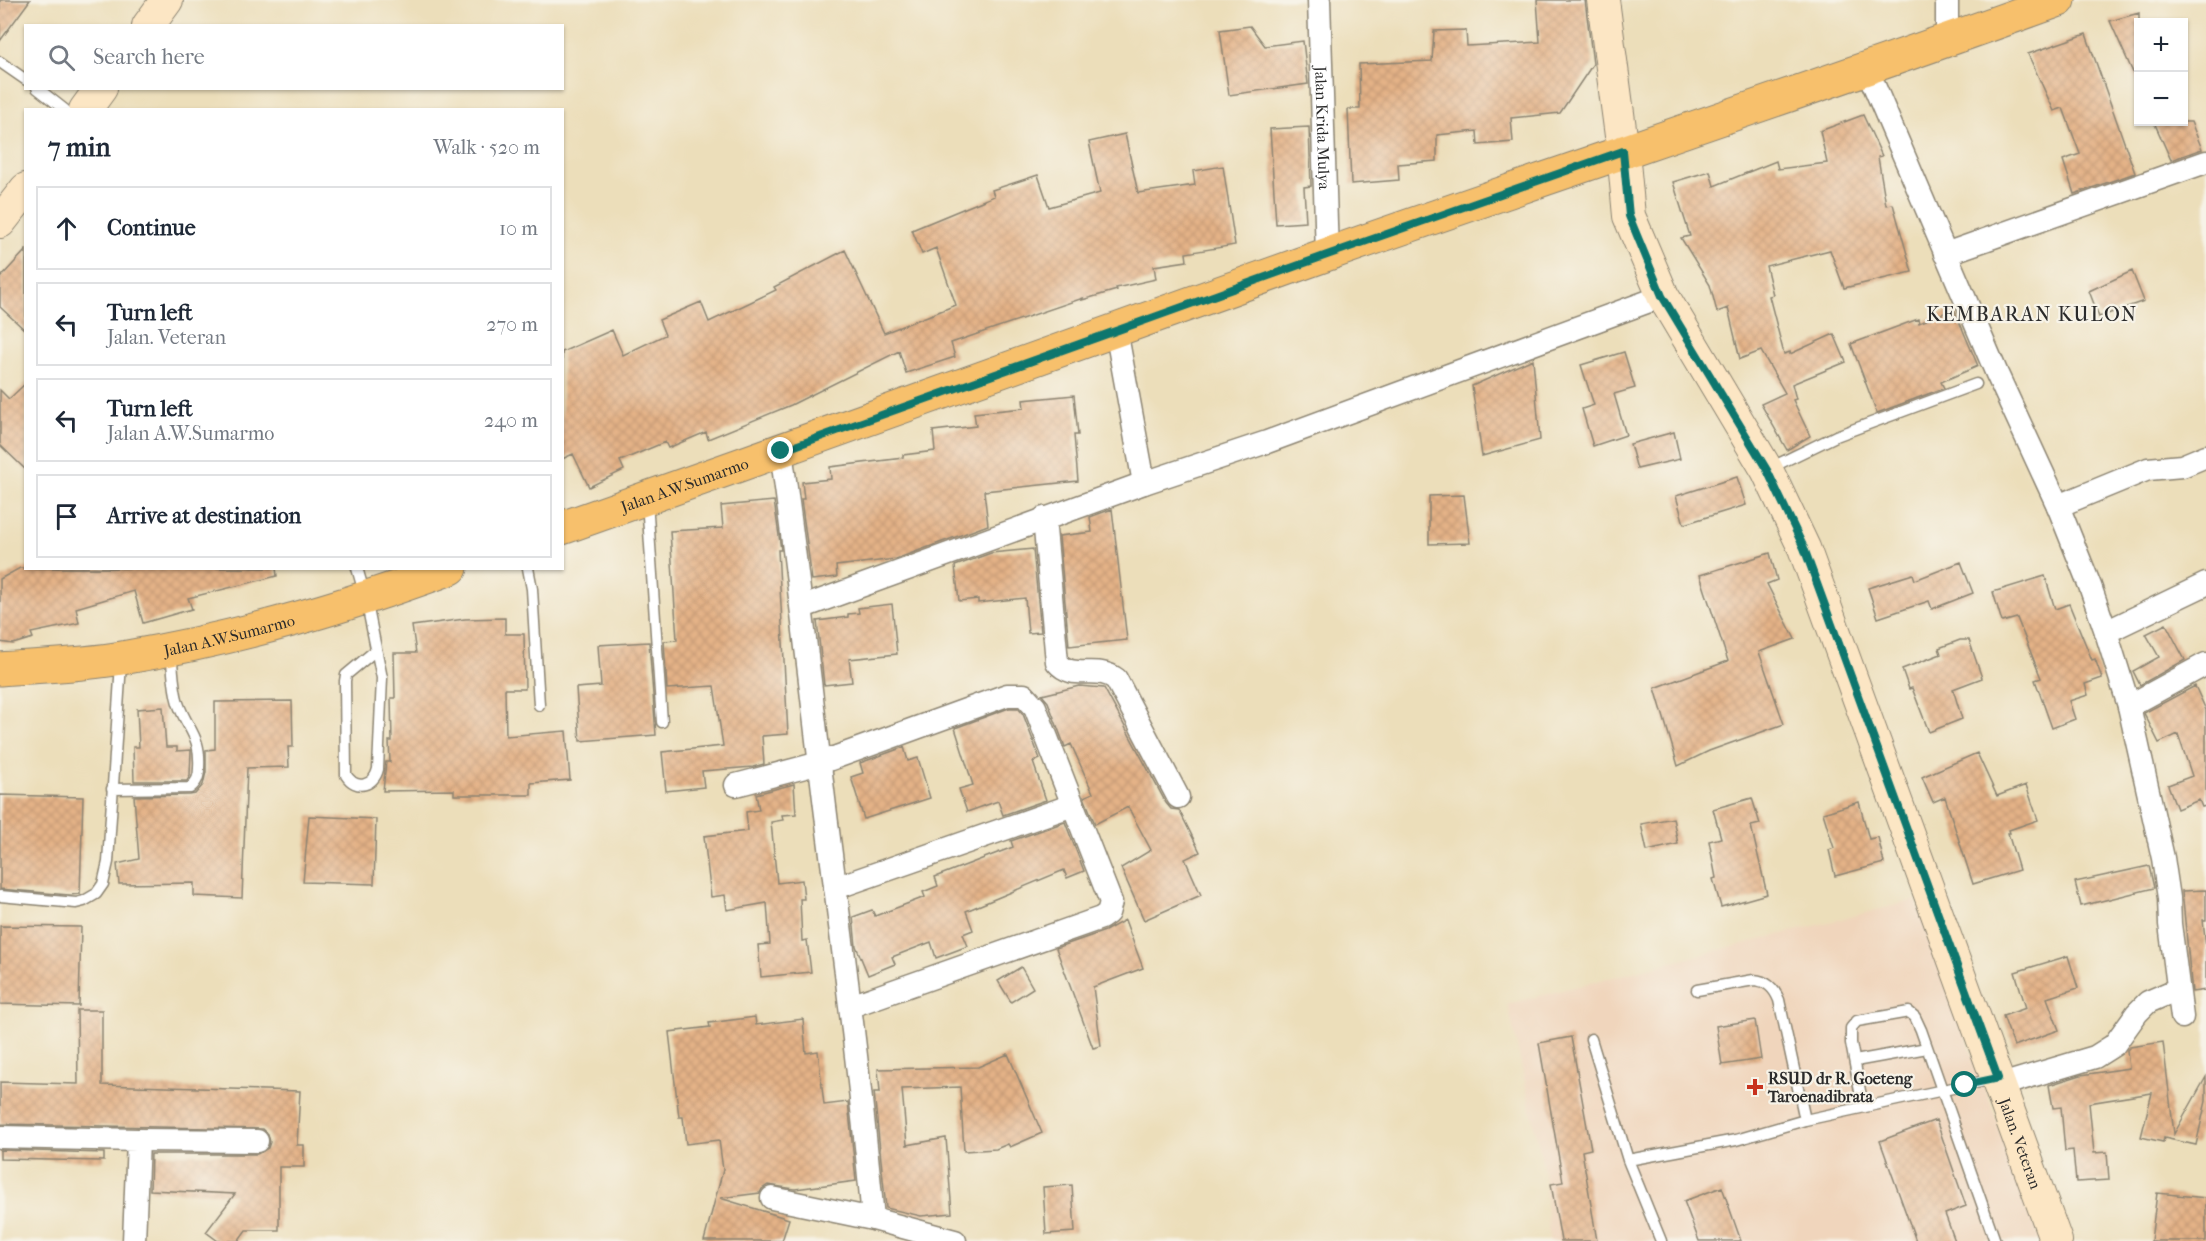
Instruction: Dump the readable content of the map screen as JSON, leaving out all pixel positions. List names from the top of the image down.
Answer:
{
  "streets": {
    "main road": ["Jalan A.W.Sumarmo"],
    "street": ["Jalan Krida Mulya", "Jalan. Veteran"]
  },
  "crossings": [
    ["Jalan Krida Mulya", "Jalan A.W.Sumarmo"],
    ["Jalan A.W.Sumarmo", "Jalan. Veteran"]
  ],
  "districts": ["KEMBARAN KULON"],
  "places": {
    "health": ["RSUD dr R. Goeteng Taroenadibrata"]
  },
  "page": {
    "map_buttons": ["+", "−"],
    "search": "Search here",
    "heading": ["7 min", "Walk · 520 m"],
    "list": [
      ["Continue", "10 m"],
      ["Turn left", "Jalan. Veteran", "270 m"],
      ["Turn left", "Jalan A.W.Sumarmo", "240 m"],
      "Arrive at destination"
    ]
  }
}
